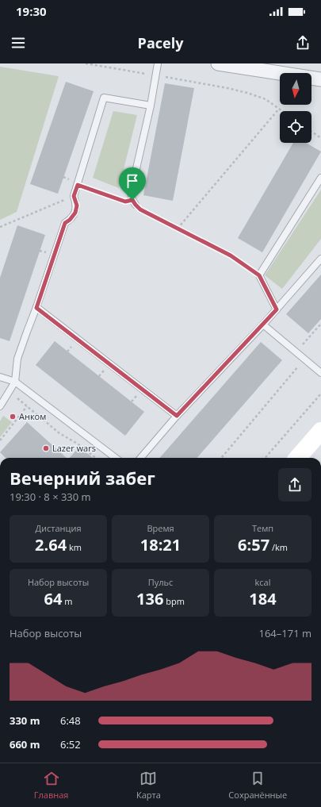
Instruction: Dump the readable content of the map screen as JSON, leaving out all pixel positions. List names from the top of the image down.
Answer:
{
  "places": ["Анком", "Lazer wars"],
  "north": "bottom",
  "page": {
    "status": "19:30",
    "header": "Pacely",
    "heading": ["Вечерний забег", "19:30 · 8 × 330 m"],
    "stats": [
      ["Дистанция", "2.64 km"],
      ["Время", "18:21"],
      ["Темп", "6:57 /km"],
      ["Набор высоты", "64 m"],
      ["Пульс", "136 bpm"],
      ["kcal", "184"]
    ],
    "chart": ["Набор высоты", "164–171 m"],
    "list": [
      {
        "name": "330 m",
        "note": "6:48"
      },
      {
        "name": "660 m",
        "note": "6:52"
      }
    ],
    "tabs": ["Главная", "Карта", "Сохранённые"]
  }
}
